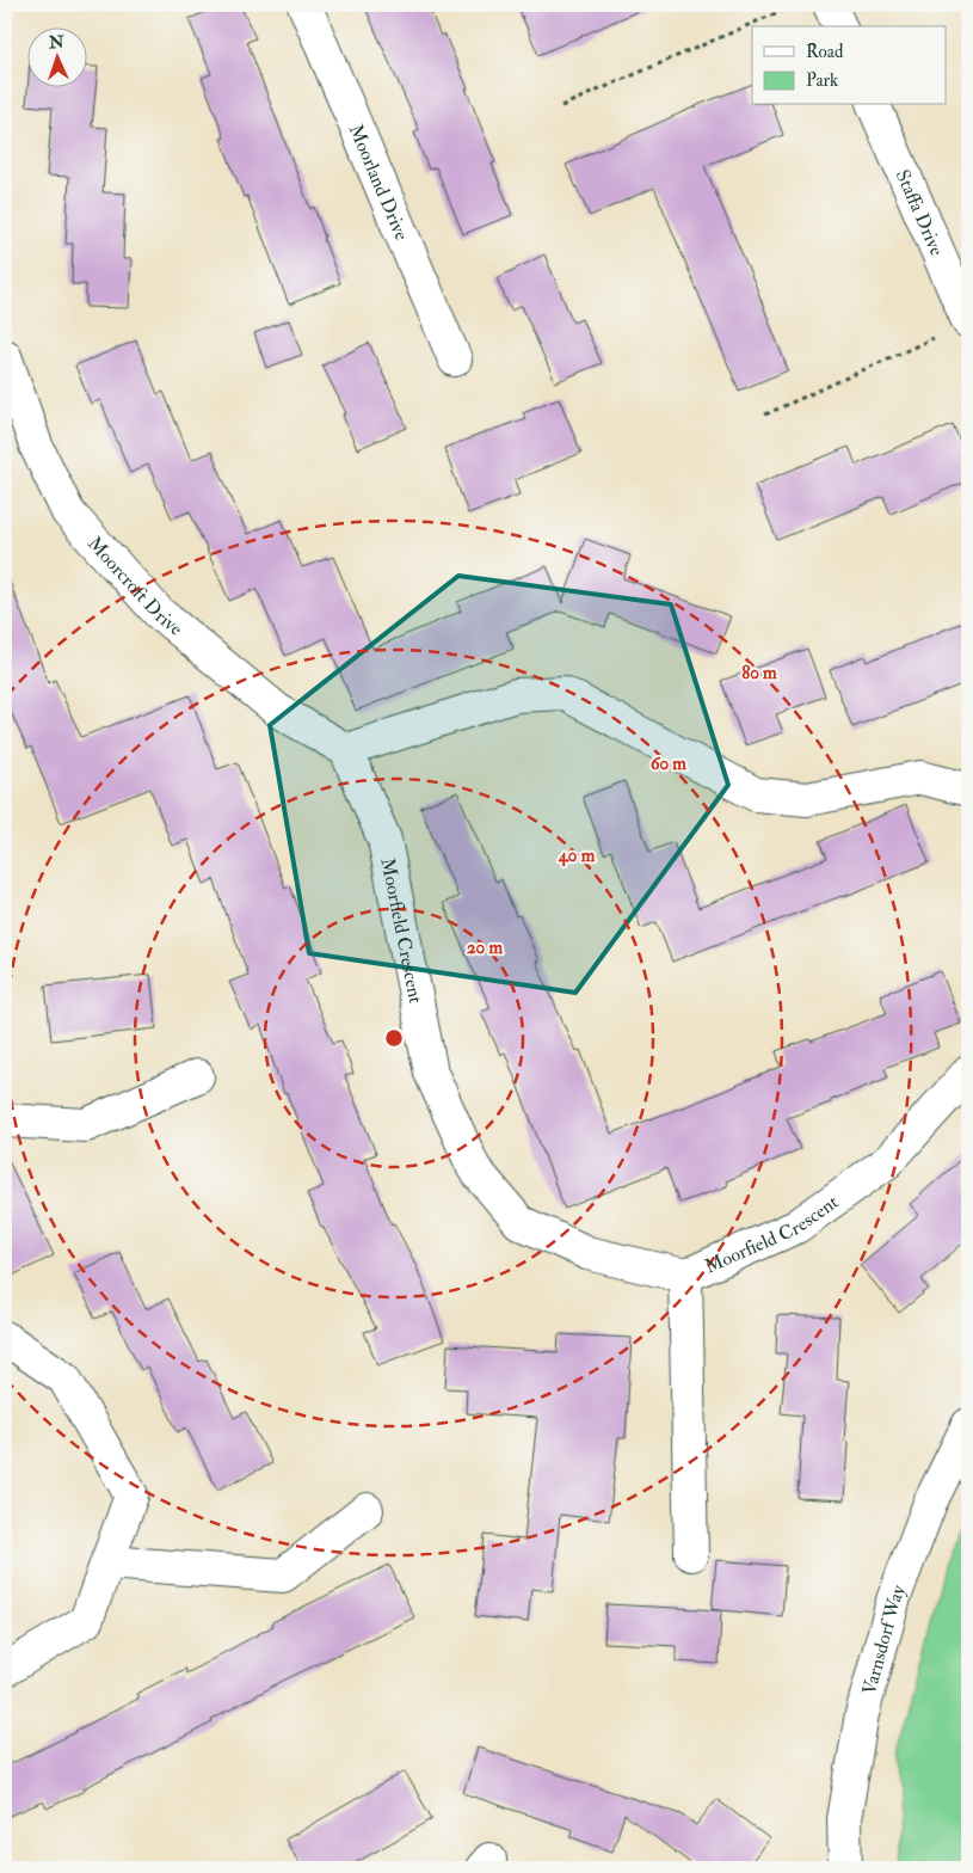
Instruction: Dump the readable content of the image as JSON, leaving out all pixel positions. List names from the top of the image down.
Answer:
{
  "streets": {
    "street": [
      "Moorland Drive",
      "Staffa Drive",
      "Moorcroft Drive",
      "Moorfield Crescent",
      "Varnsdorf Way"
    ]
  },
  "crossings": [
    ["Moorcroft Drive", "Moorfield Crescent"]
  ],
  "legend": ["Road", "Park"],
  "north": "top",
  "rings": [
    "80 m",
    "60 m",
    "40 m",
    "20 m"
  ]
}
